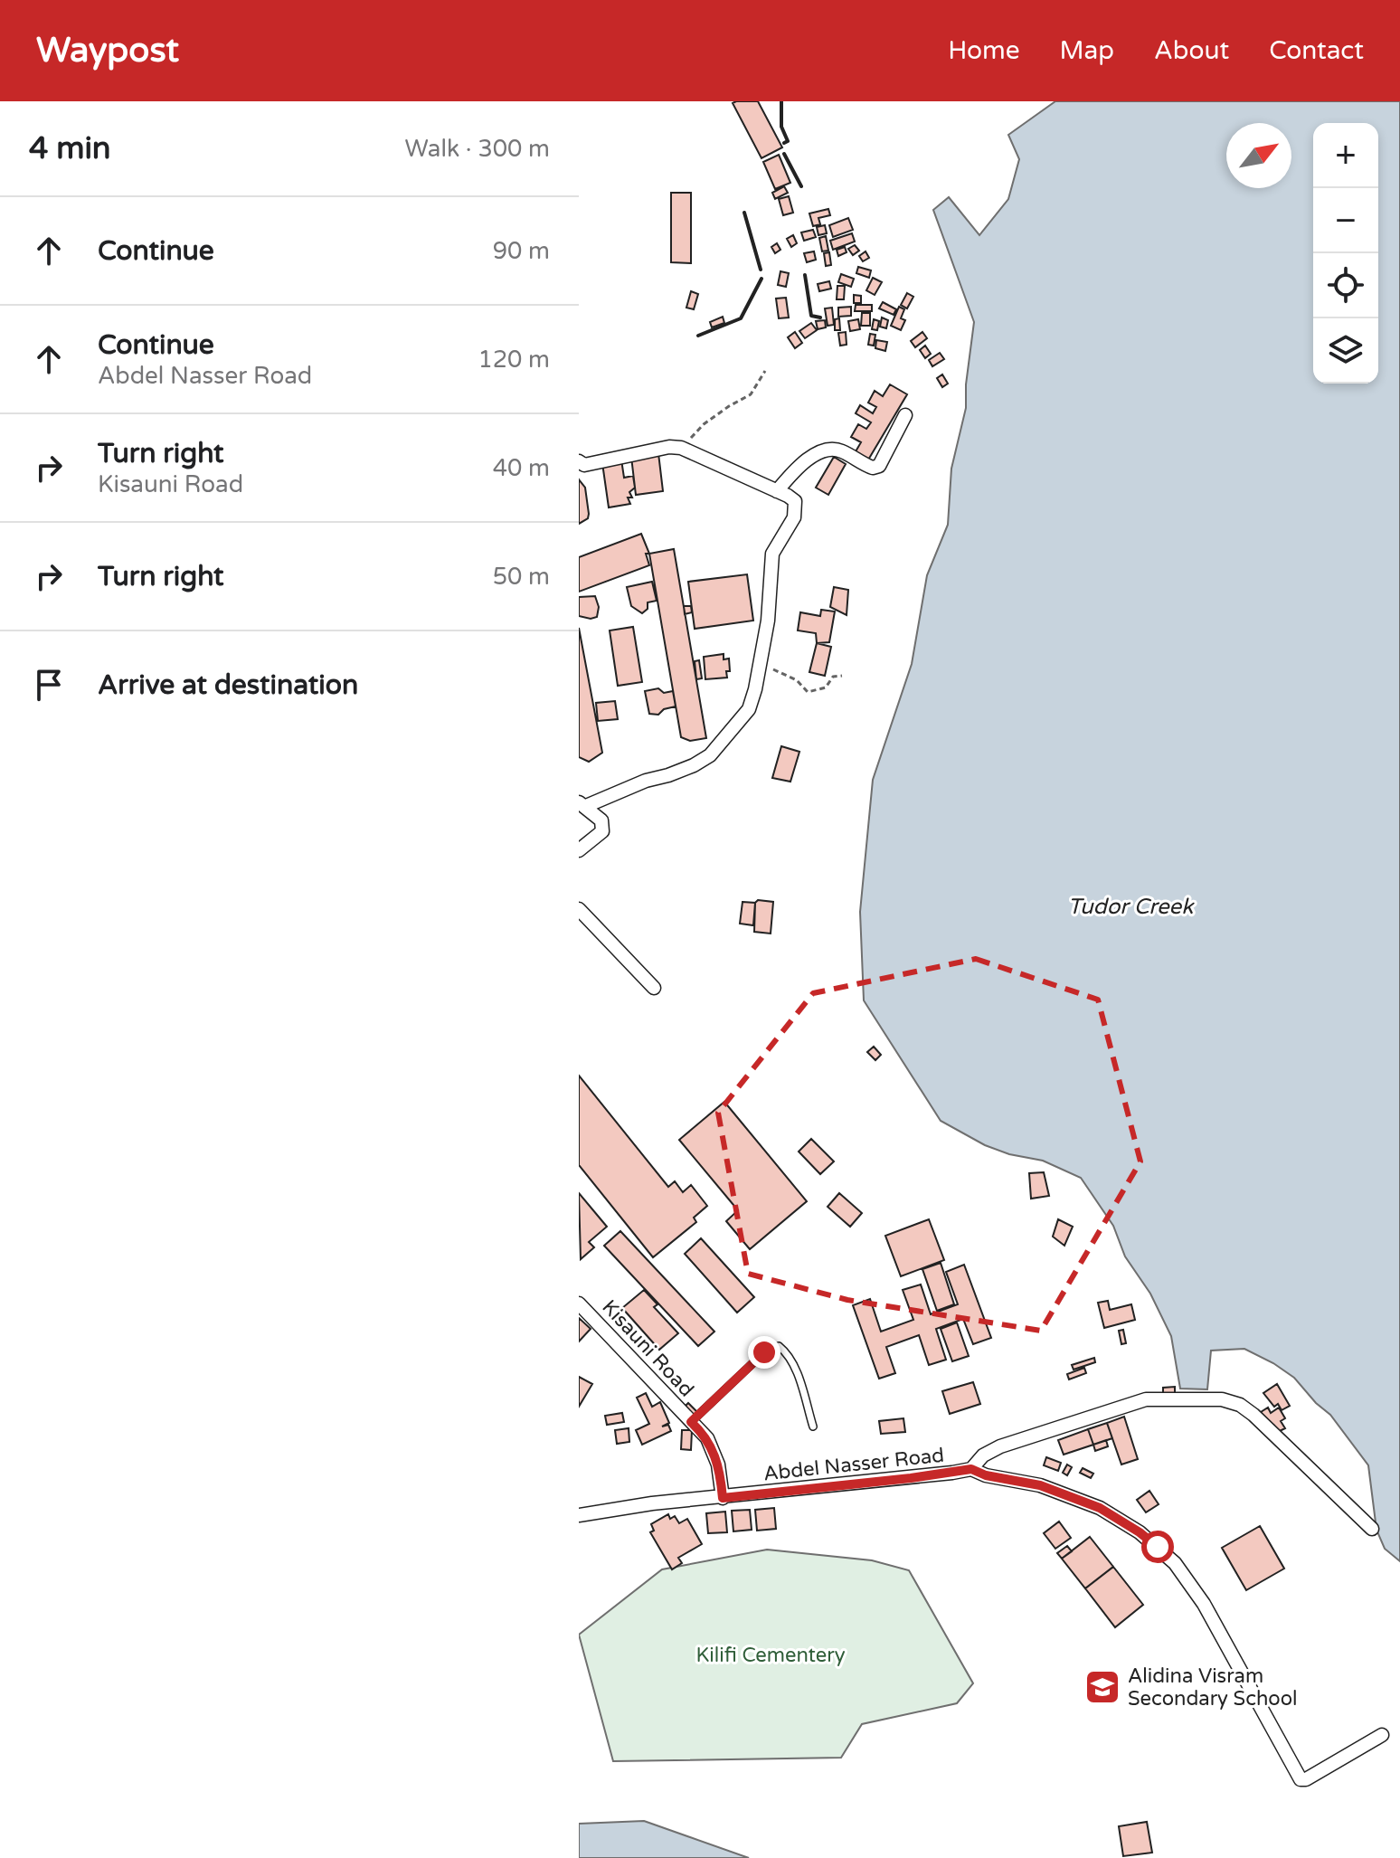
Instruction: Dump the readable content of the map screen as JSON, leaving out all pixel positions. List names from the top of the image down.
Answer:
{
  "streets": {
    "street": ["Kisauni Road", "Abdel Nasser Road"]
  },
  "crossings": [
    ["Kisauni Road", "Abdel Nasser Road"]
  ],
  "water": ["Tudor Creek"],
  "parks": ["Kilifi Cementery"],
  "places": {
    "school or university": ["Alidina Visram Secondary School"]
  },
  "north": "top right",
  "page": {
    "header": "Waypost",
    "nav": [
      "Home",
      "Map",
      "About",
      "Contact"
    ],
    "heading": ["4 min", "Walk · 300 m"],
    "map_buttons": ["+", "−"],
    "list": [
      ["Continue", "90 m"],
      ["Continue", "Abdel Nasser Road", "120 m"],
      ["Turn right", "Kisauni Road", "40 m"],
      ["Turn right", "50 m"],
      "Arrive at destination"
    ]
  }
}
